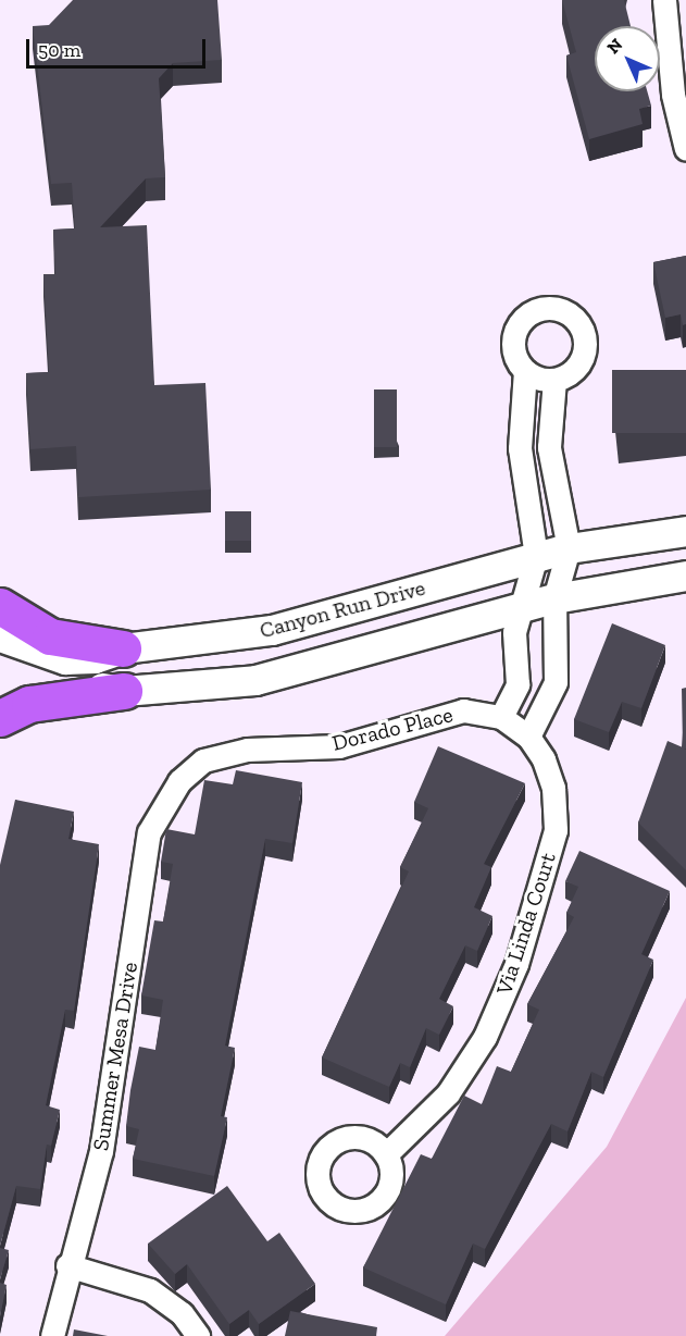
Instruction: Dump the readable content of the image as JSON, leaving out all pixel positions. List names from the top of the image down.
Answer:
{
  "streets": {
    "street": [
      "Canyon Run Drive",
      "Dorado Place",
      "Via Linda Court",
      "Summer Mesa Drive"
    ]
  },
  "crossings": [
    ["Dorado Place", "Via Linda Court"],
    ["Dorado Place", "Summer Mesa Drive"]
  ],
  "scale_bar": "50 m",
  "north": "top left"
}
